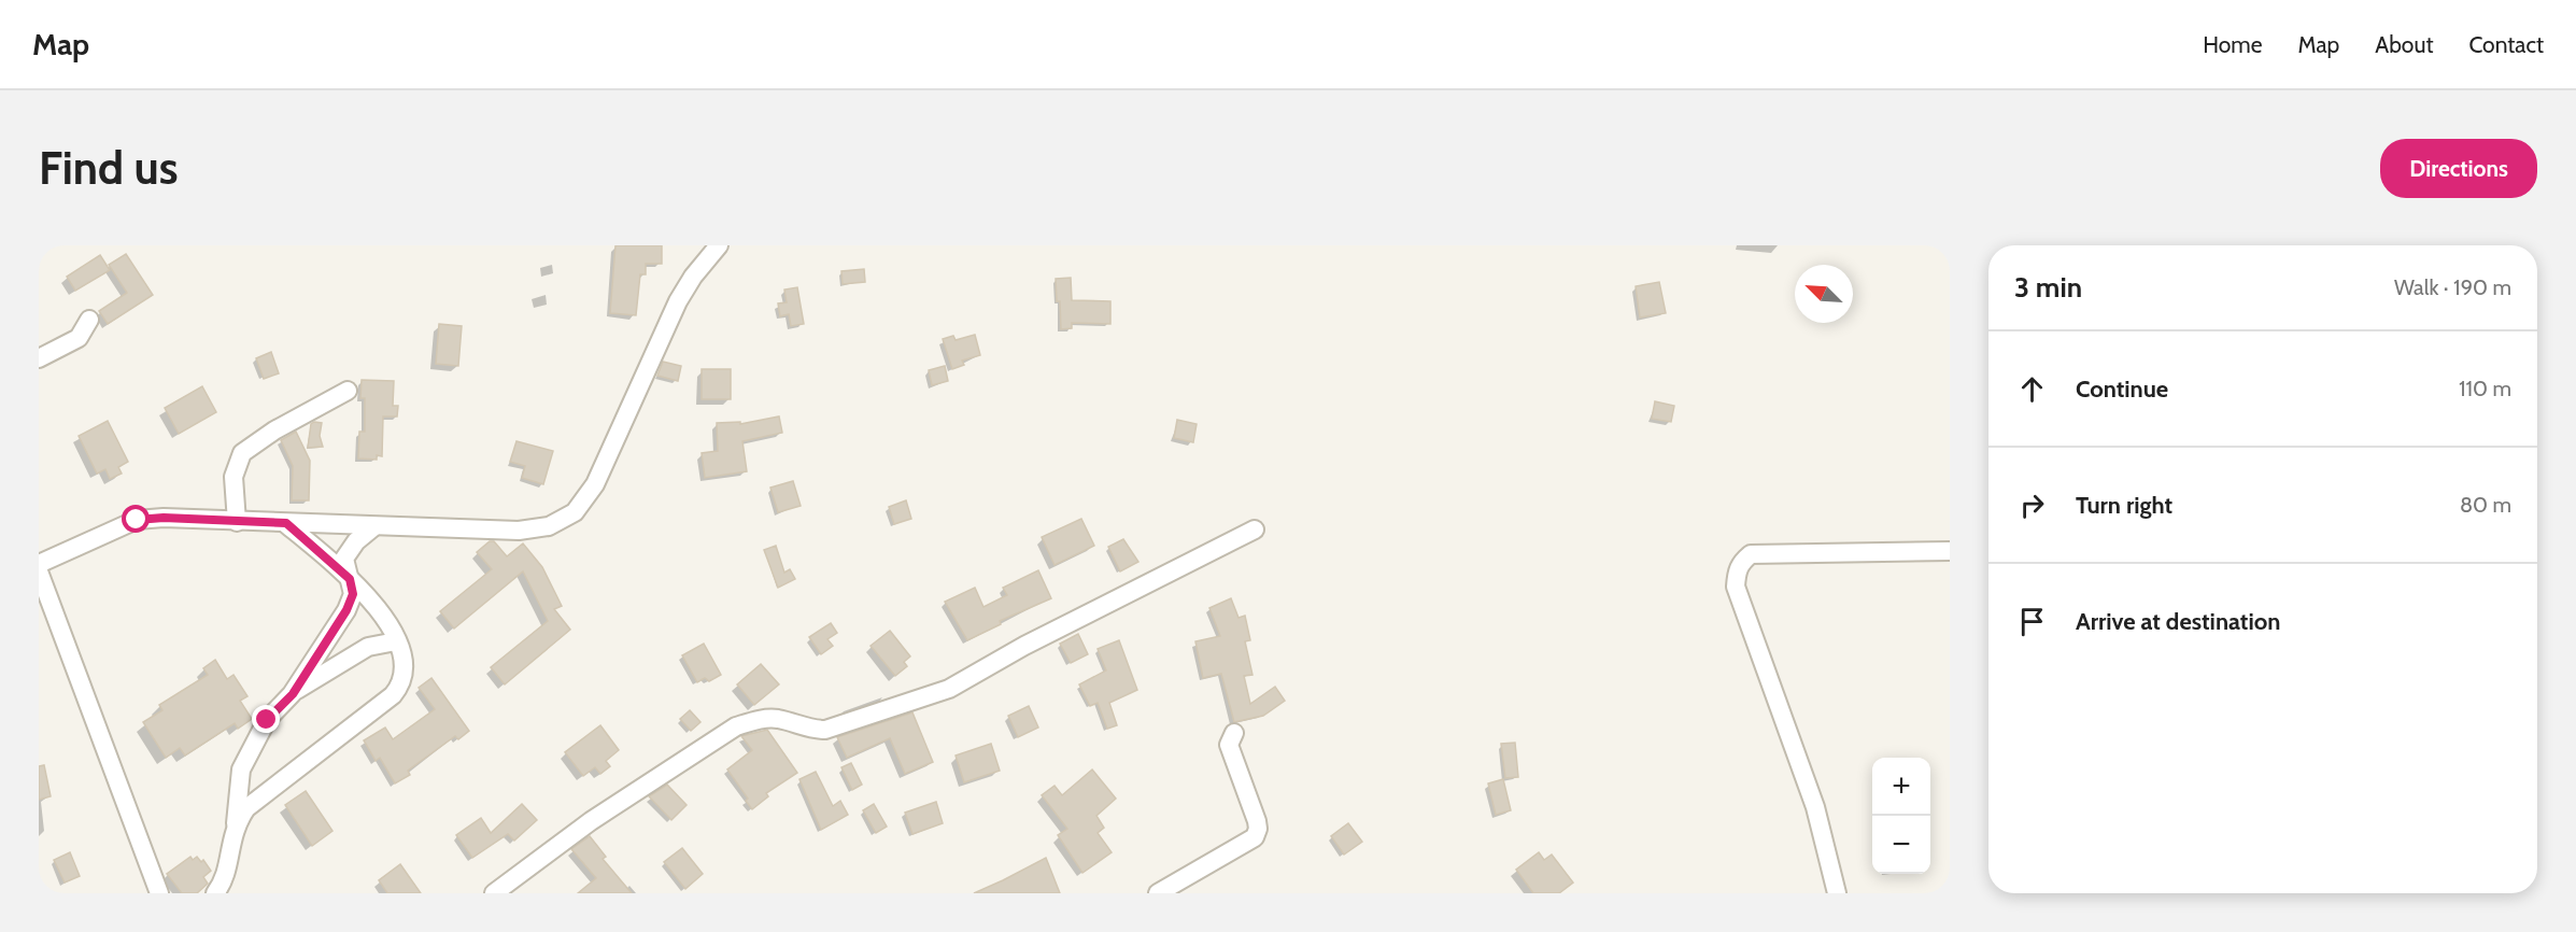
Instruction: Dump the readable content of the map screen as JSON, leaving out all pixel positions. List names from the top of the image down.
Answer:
{
  "north": "top left",
  "page": {
    "header": "Map",
    "nav": [
      "Home",
      "Map",
      "About",
      "Contact"
    ],
    "buttons": "Directions",
    "title": "Find us",
    "heading": ["3 min", "Walk · 190 m"],
    "list": [
      ["Continue", "110 m"],
      ["Turn right", "80 m"],
      "Arrive at destination"
    ],
    "map_buttons": ["+", "−"]
  }
}
